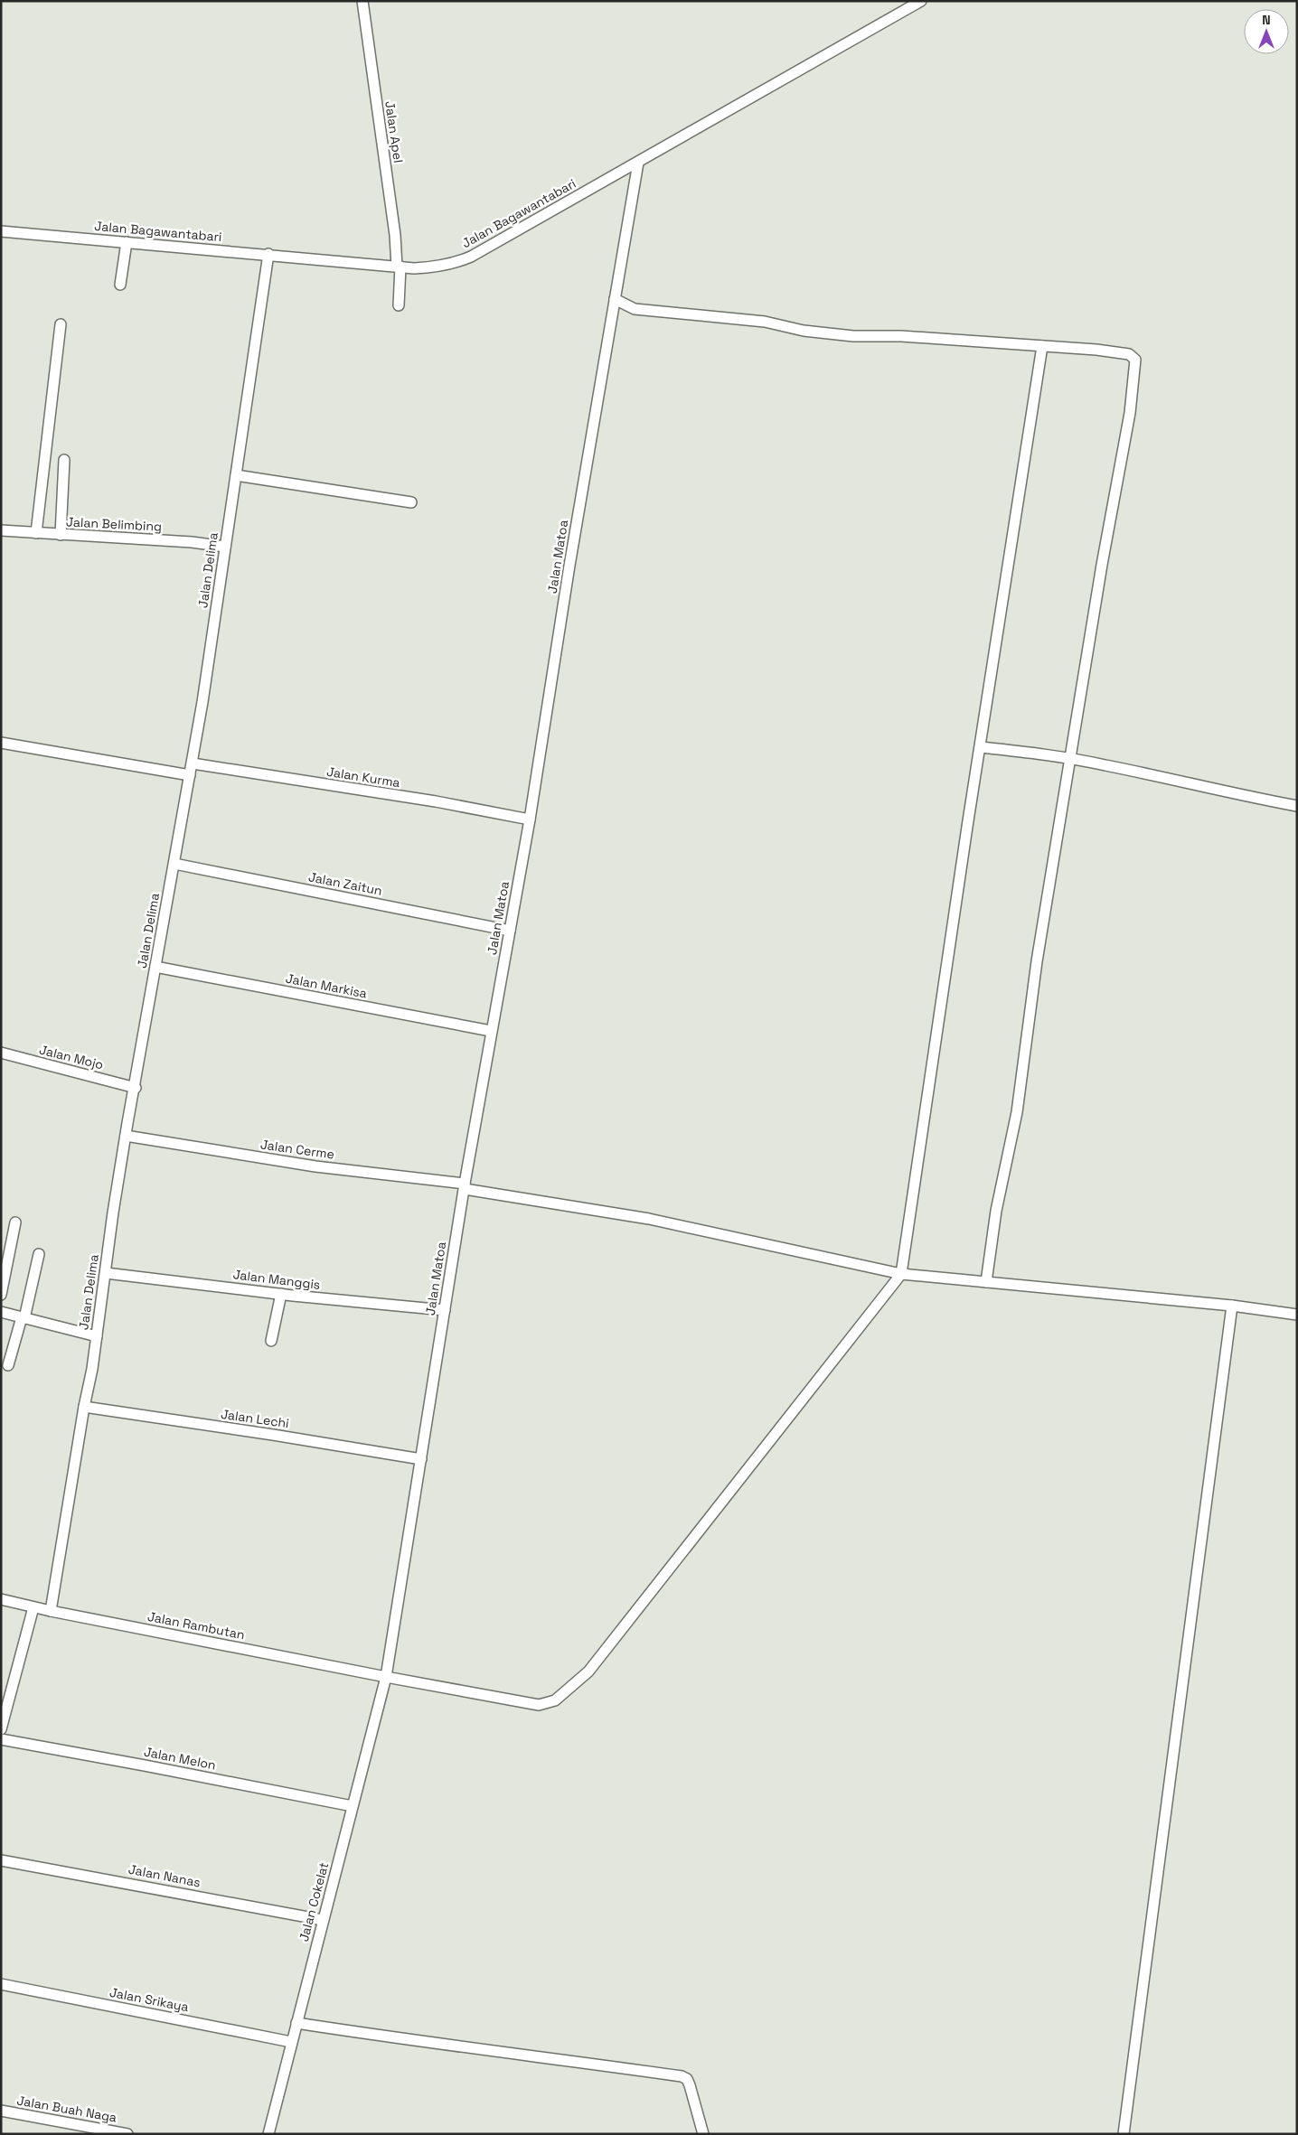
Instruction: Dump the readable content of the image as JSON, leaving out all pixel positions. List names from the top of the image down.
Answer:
{
  "streets": {
    "street": [
      "Jalan Apel",
      "Jalan Bagawantabari",
      "Jalan Belimbing",
      "Jalan Matoa",
      "Jalan Delima",
      "Jalan Kurma",
      "Jalan Zaitun",
      "Jalan Markisa",
      "Jalan Mojo",
      "Jalan Cerme",
      "Jalan Manggis",
      "Jalan Lechi",
      "Jalan Rambutan",
      "Jalan Melon",
      "Jalan Nanas",
      "Jalan Cokelat",
      "Jalan Srikaya",
      "Jalan Buah Naga"
    ]
  },
  "crossings": [
    ["Jalan Apel", "Jalan Bagawantabari"],
    ["Jalan Bagawantabari", "Jalan Matoa"],
    ["Jalan Bagawantabari", "Jalan Delima"],
    ["Jalan Belimbing", "Jalan Delima"],
    ["Jalan Matoa", "Jalan Kurma"],
    ["Jalan Matoa", "Jalan Zaitun"],
    ["Jalan Matoa", "Jalan Markisa"],
    ["Jalan Matoa", "Jalan Cerme"],
    ["Jalan Matoa", "Jalan Manggis"],
    ["Jalan Matoa", "Jalan Lechi"],
    ["Jalan Matoa", "Jalan Rambutan"],
    ["Jalan Matoa", "Jalan Cokelat"],
    ["Jalan Delima", "Jalan Kurma"],
    ["Jalan Delima", "Jalan Zaitun"],
    ["Jalan Delima", "Jalan Markisa"],
    ["Jalan Delima", "Jalan Mojo"],
    ["Jalan Delima", "Jalan Cerme"],
    ["Jalan Delima", "Jalan Manggis"],
    ["Jalan Delima", "Jalan Lechi"],
    ["Jalan Delima", "Jalan Rambutan"],
    ["Jalan Cerme", "Jalan Rambutan"],
    ["Jalan Rambutan", "Jalan Cokelat"],
    ["Jalan Melon", "Jalan Cokelat"],
    ["Jalan Nanas", "Jalan Cokelat"],
    ["Jalan Cokelat", "Jalan Srikaya"]
  ],
  "north": "top"
}
